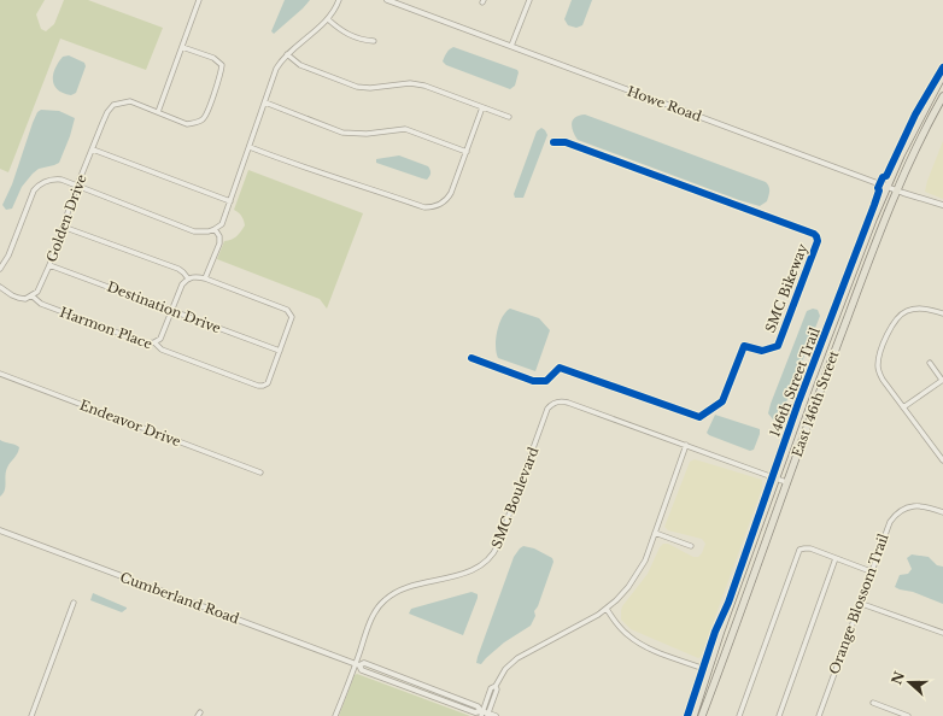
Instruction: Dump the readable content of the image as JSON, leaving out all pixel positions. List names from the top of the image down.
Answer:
{
  "streets": {
    "main road": ["East 146th Street"],
    "street": [
      "Howe Road",
      "Golden Drive",
      "Destination Drive",
      "Harmon Place",
      "Endeavor Drive",
      "SMC Boulevard",
      "Cumberland Road",
      "Orange Blossom Trail"
    ],
    "cycle path": ["SMC Bikeway", "146th Street Trail"]
  },
  "crossings": [
    ["Howe Road", "East 146th Street"],
    ["Golden Drive", "Destination Drive"],
    ["Golden Drive", "Harmon Place"],
    ["Destination Drive", "Harmon Place"],
    ["SMC Boulevard", "Cumberland Road"]
  ],
  "north": "left"
}
